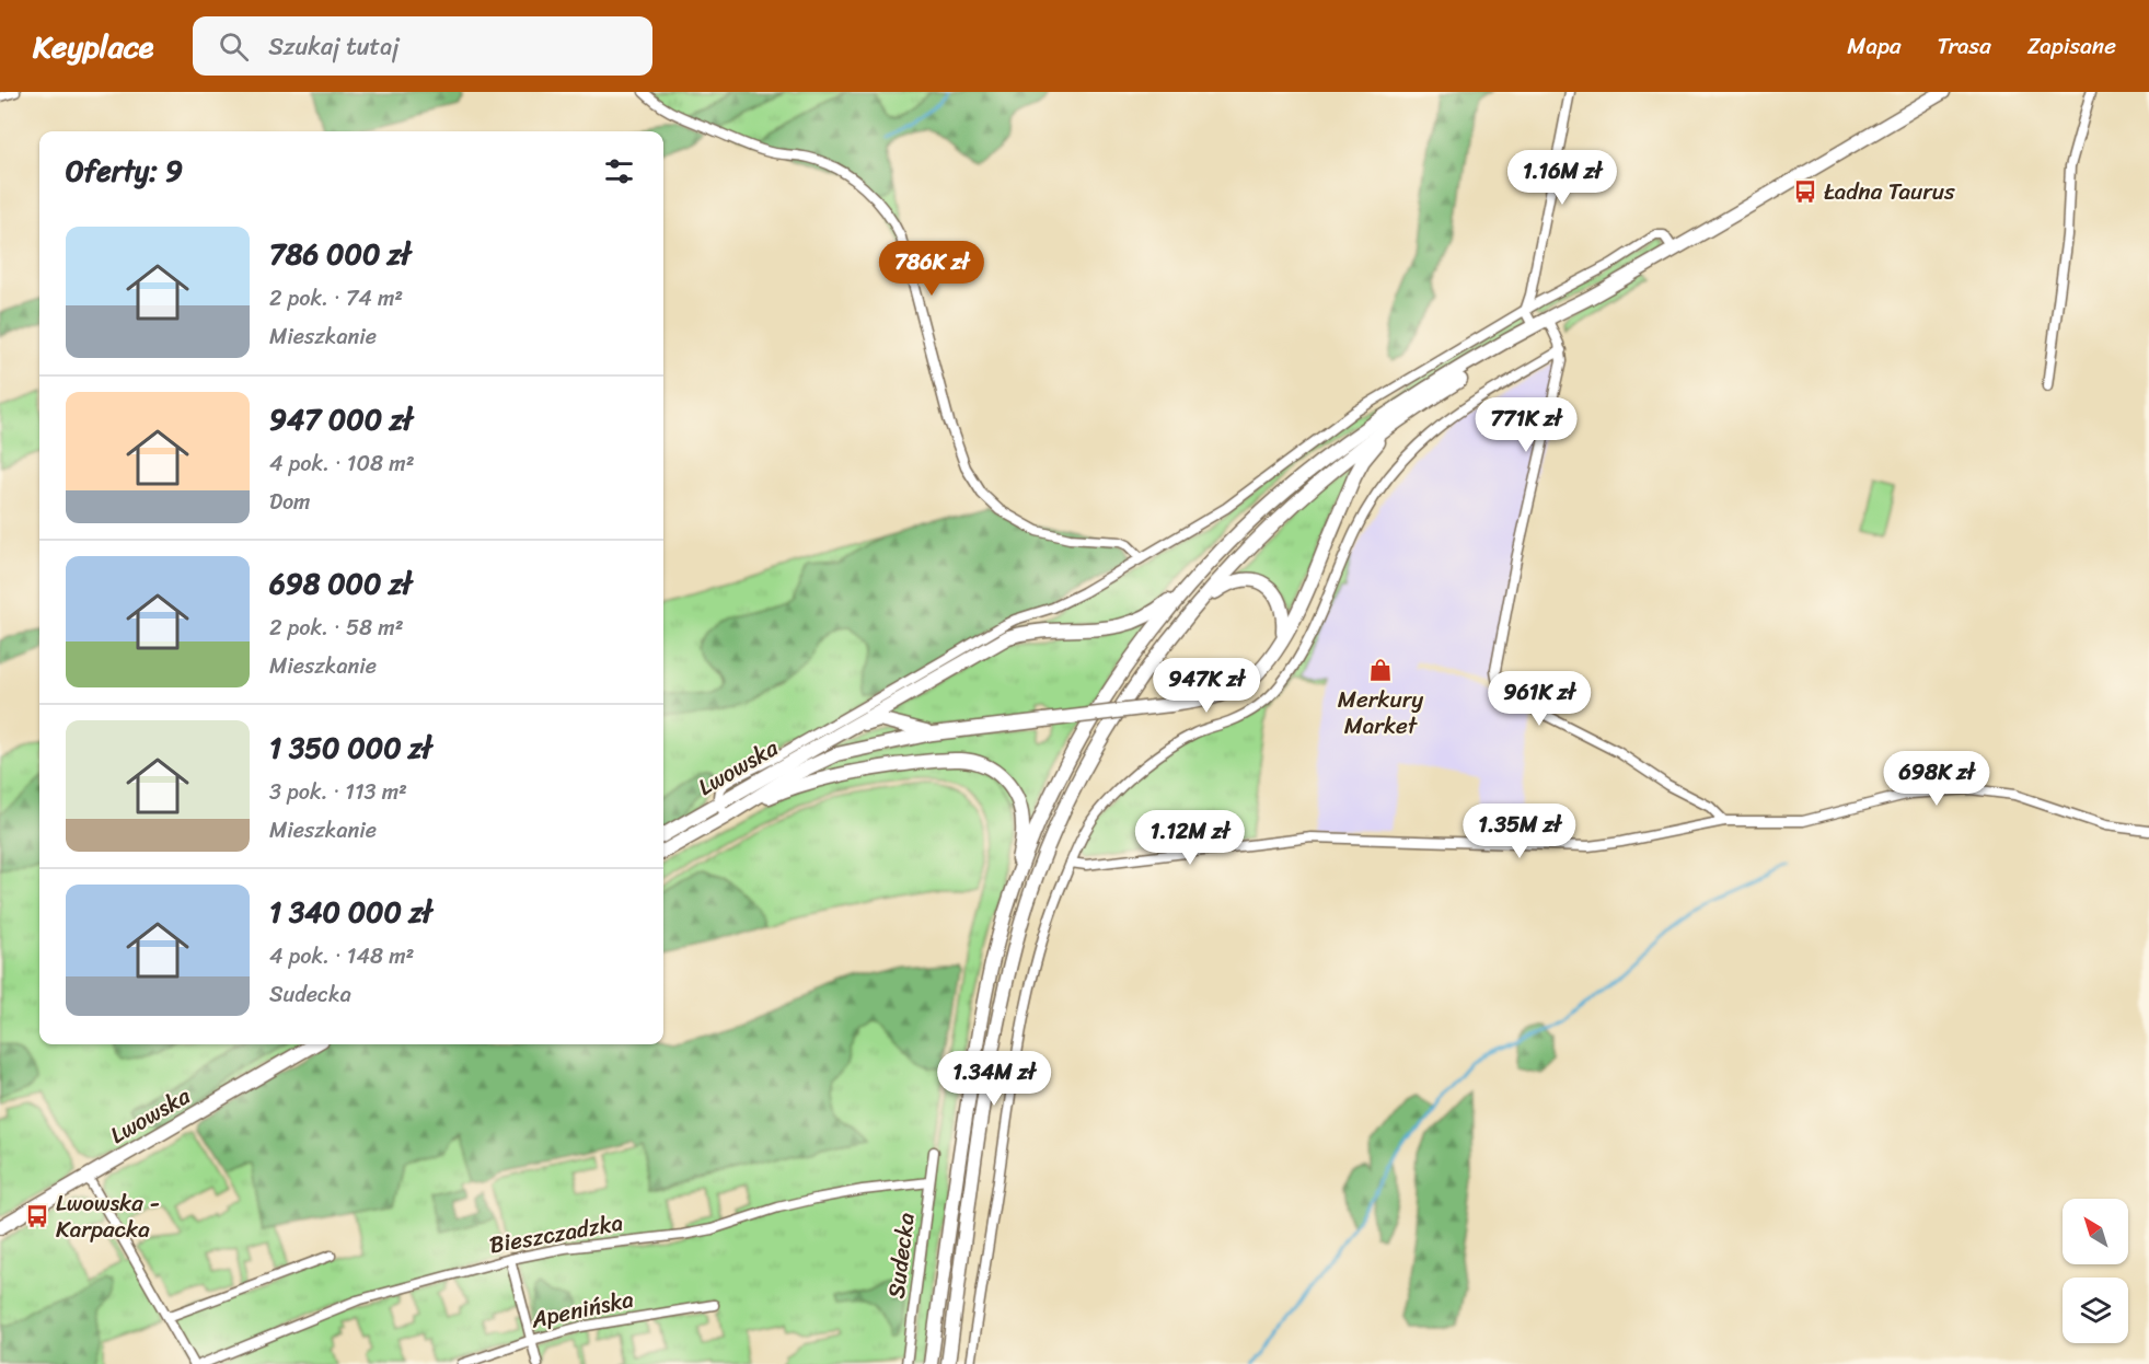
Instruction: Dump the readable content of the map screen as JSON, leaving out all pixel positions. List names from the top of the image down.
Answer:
{
  "streets": {
    "main road": ["Lwowska"],
    "street": ["Bieszczadzka", "Sudecka", "Apenińska"]
  },
  "crossings": [
    ["Bieszczadzka", "Sudecka"]
  ],
  "places": {
    "bus stop": ["Ładna Taurus", "Lwowska - Karpacka"],
    "shop": ["Merkury Market"]
  },
  "north": "top left",
  "page": {
    "header": "Keyplace",
    "search": "Szukaj tutaj",
    "nav": ["Mapa", "Trasa", "Zapisane"],
    "heading": "Oferty: 9",
    "price": [
      "1.16M zł",
      "786K zł",
      "771K zł",
      "947K zł",
      "961K zł",
      "698K zł",
      "1.35M zł",
      "1.12M zł",
      "1.34M zł"
    ],
    "list": [
      {
        "name": "786 000 zł",
        "note": "2 pok. · 74 m² · Mieszkanie"
      },
      {
        "name": "947 000 zł",
        "note": "4 pok. · 108 m² · Dom"
      },
      {
        "name": "698 000 zł",
        "note": "2 pok. · 58 m² · Mieszkanie"
      },
      {
        "name": "1 350 000 zł",
        "note": "3 pok. · 113 m² · Mieszkanie"
      },
      {
        "name": "1 340 000 zł",
        "note": "4 pok. · 148 m² · Sudecka"
      }
    ]
  }
}
